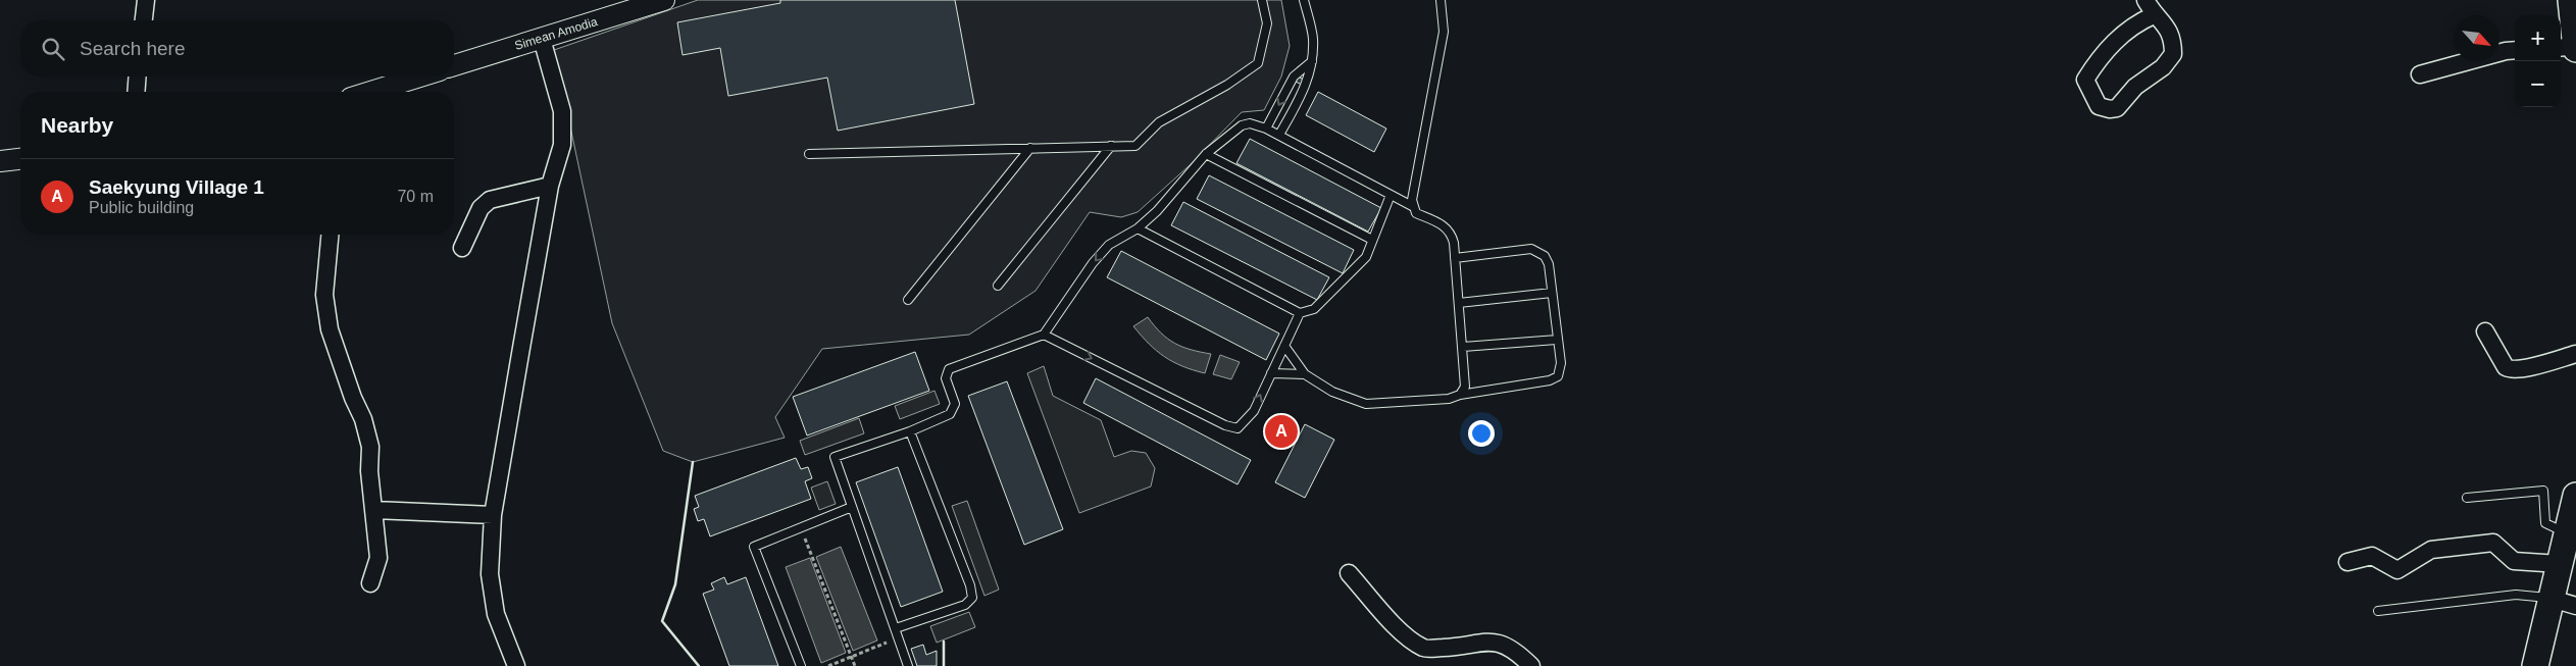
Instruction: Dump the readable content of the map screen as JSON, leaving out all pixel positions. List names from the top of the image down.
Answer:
{
  "streets": {
    "street": ["Simean Amodia"]
  },
  "north": "bottom right",
  "page": {
    "map_buttons": ["+", "−"],
    "search": "Search here",
    "heading": "Nearby",
    "list": [
      {
        "mark": "A",
        "name": "Saekyung Village 1",
        "note": "Public building",
        "value": "70 m"
      }
    ],
    "pins": "A"
  }
}
